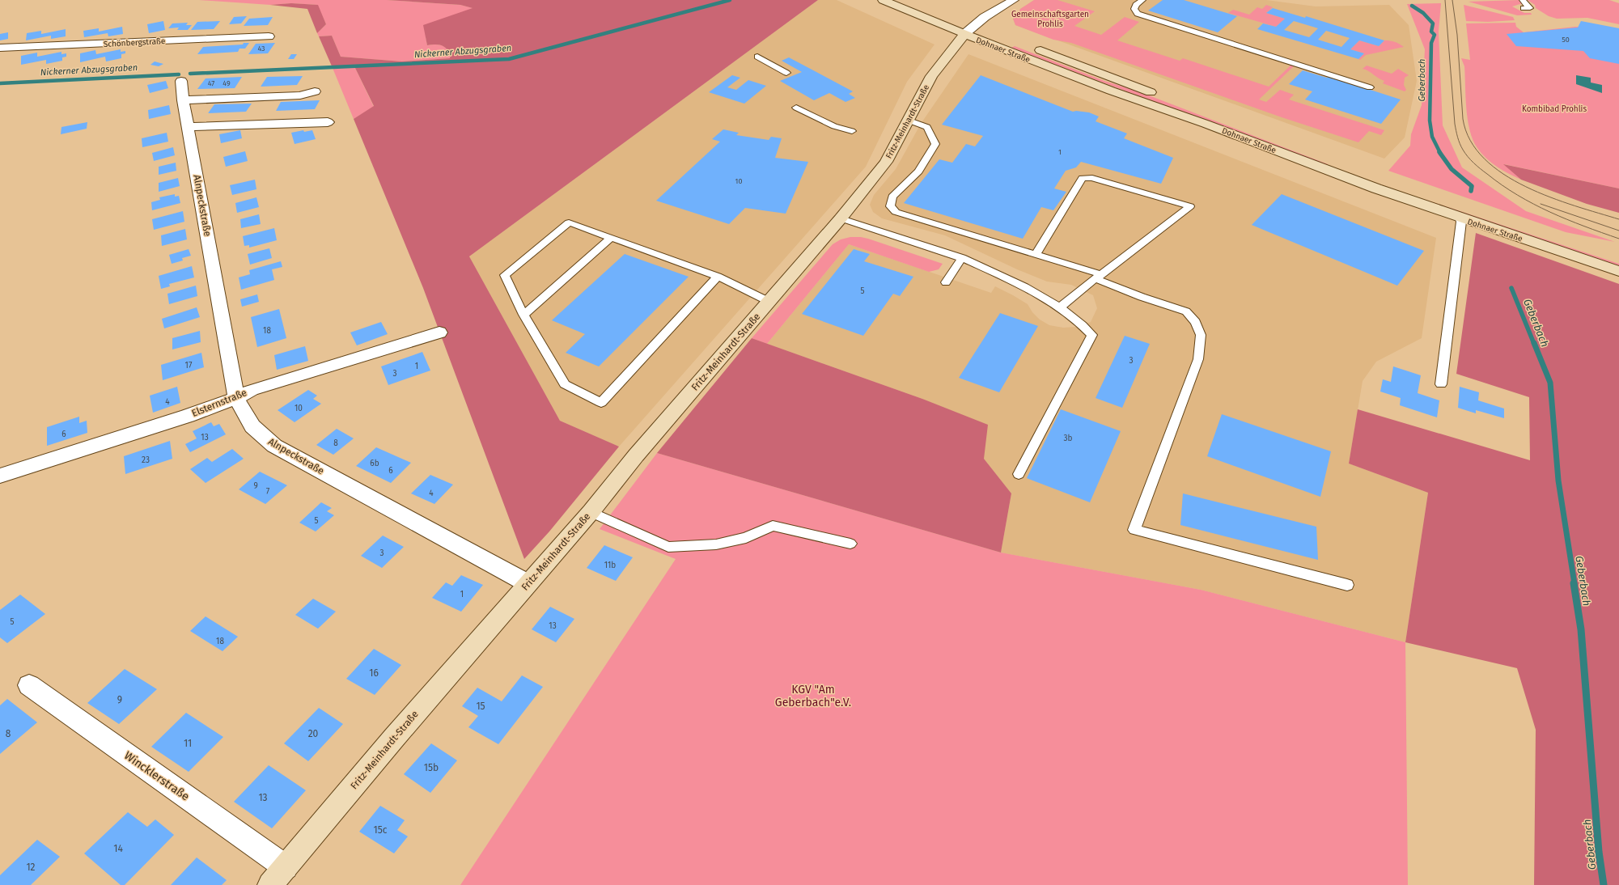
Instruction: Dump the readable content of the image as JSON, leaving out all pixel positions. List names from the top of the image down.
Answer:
{
  "streets": {
    "main road": ["Dohnaer Straße", "Fritz-Meinhardt-Straße"],
    "street": [
      "Schönbergstraße",
      "Alnpeckstraße",
      "Elsternstraße",
      "Wincklerstraße"
    ]
  },
  "crossings": [
    ["Dohnaer Straße", "Fritz-Meinhardt-Straße"],
    ["Fritz-Meinhardt-Straße", "Alnpeckstraße"],
    ["Fritz-Meinhardt-Straße", "Wincklerstraße"],
    ["Alnpeckstraße", "Elsternstraße"]
  ],
  "water": ["Nickerner Abzugsgraben", "Geberbach"],
  "parks": ["Gemeinschaftsgarten Prohlis", "Kombibad Prohlis", "KGV \"Am Geberbach\"e.V."],
  "house_numbers": [
    "50",
    "43",
    "47",
    "49",
    "1",
    "10",
    "5",
    "18",
    "3",
    "17",
    "1",
    "3",
    "4",
    "10",
    "6",
    "13",
    "3b",
    "8",
    "23",
    "6b",
    "6",
    "9",
    "7",
    "4",
    "5",
    "3",
    "11b",
    "1",
    "5",
    "13",
    "18",
    "16",
    "9",
    "15",
    "8",
    "20",
    "11",
    "15b",
    "13",
    "15c",
    "14",
    "12"
  ]
}
